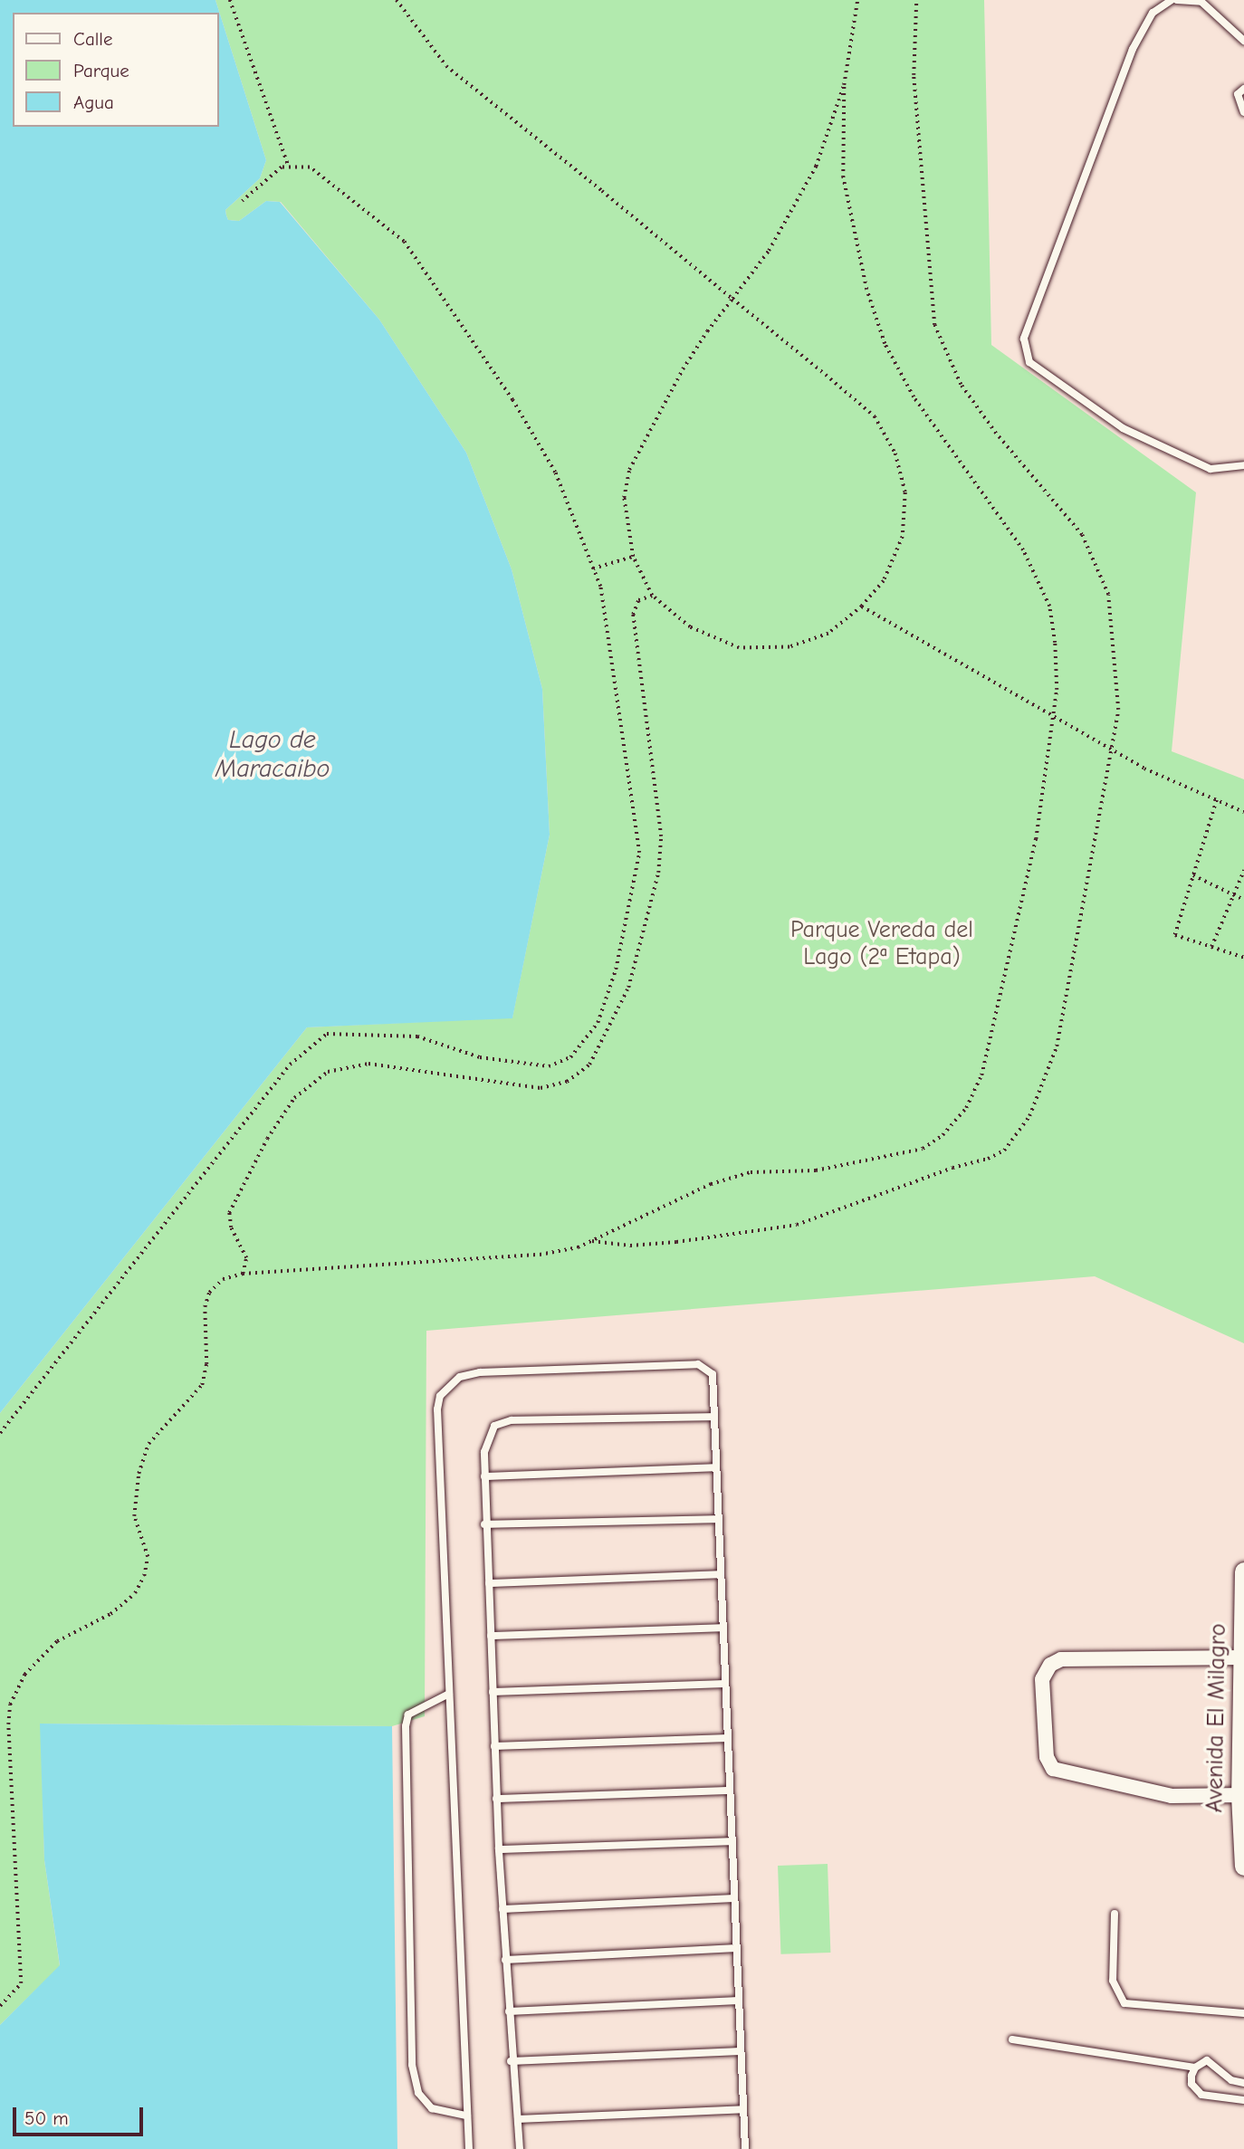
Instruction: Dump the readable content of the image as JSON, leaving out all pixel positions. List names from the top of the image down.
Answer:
{
  "streets": {
    "main road": ["Avenida El Milagro"]
  },
  "water": ["Lago de Maracaibo"],
  "parks": ["Parque Vereda del Lago (2ª Etapa)"],
  "legend": ["Calle", "Parque", "Agua"],
  "scale_bar": "50 m"
}
